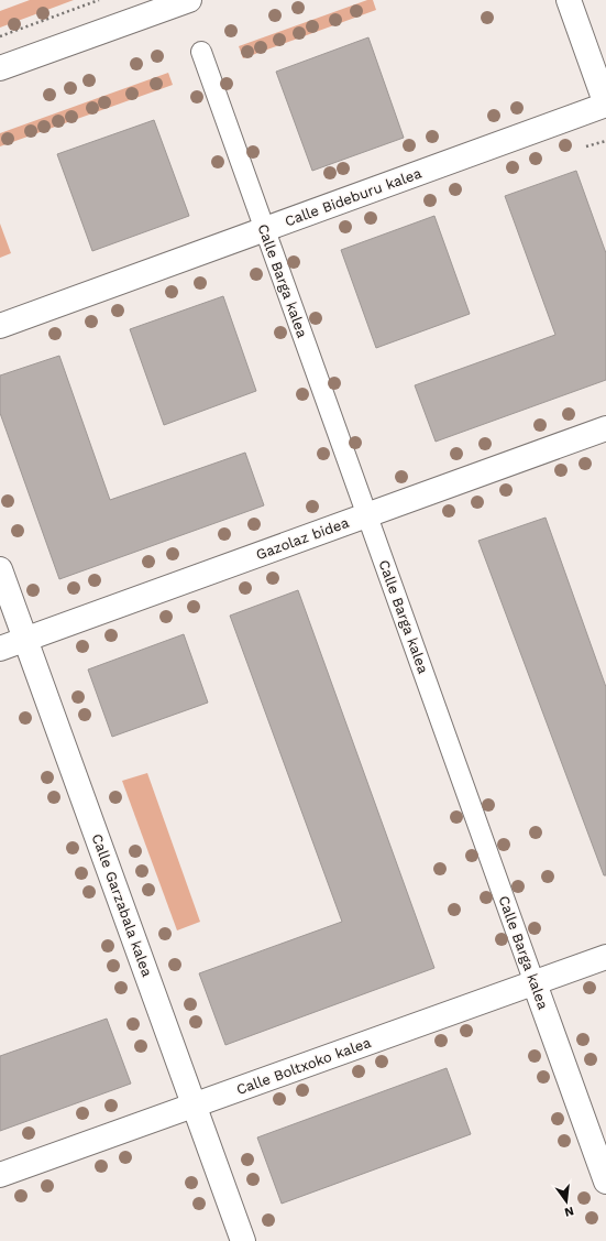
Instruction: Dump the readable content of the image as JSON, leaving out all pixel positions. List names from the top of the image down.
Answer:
{
  "streets": {
    "street": [
      "Calle Bideburu kalea",
      "Calle Barga kalea",
      "Gazolaz bidea",
      "Calle Garzabala kalea",
      "Calle Boltxoko kalea"
    ]
  },
  "crossings": [
    ["Calle Bideburu kalea", "Calle Barga kalea"],
    ["Calle Barga kalea", "Gazolaz bidea"],
    ["Calle Barga kalea", "Calle Boltxoko kalea"],
    ["Gazolaz bidea", "Calle Garzabala kalea"],
    ["Calle Garzabala kalea", "Calle Boltxoko kalea"]
  ],
  "north": "bottom"
}
